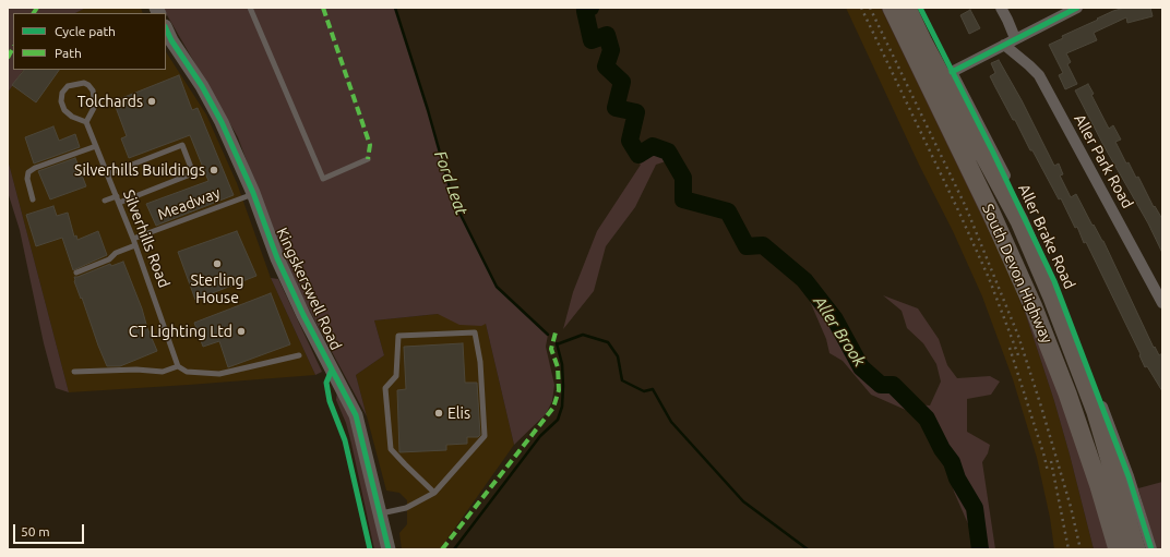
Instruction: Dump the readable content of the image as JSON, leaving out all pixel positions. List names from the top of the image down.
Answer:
{
  "streets": {
    "highway": ["South Devon Highway"],
    "street": ["Aller Park Road", "Aller Brake Road", "Kingskerswell Road"],
    "lane": ["Meadway", "Silverhills Road"]
  },
  "crossings": [
    ["Aller Park Road", "Aller Brake Road"],
    ["Meadway", "Silverhills Road"],
    ["Meadway", "Kingskerswell Road"]
  ],
  "water": ["Ford Leat", "Aller Brook"],
  "places": [
    "Tolchards",
    "Silverhills Buildings",
    "Sterling House",
    "CT Lighting Ltd",
    "Elis"
  ],
  "legend": ["Cycle path", "Path"],
  "scale_bar": "50 m"
}
